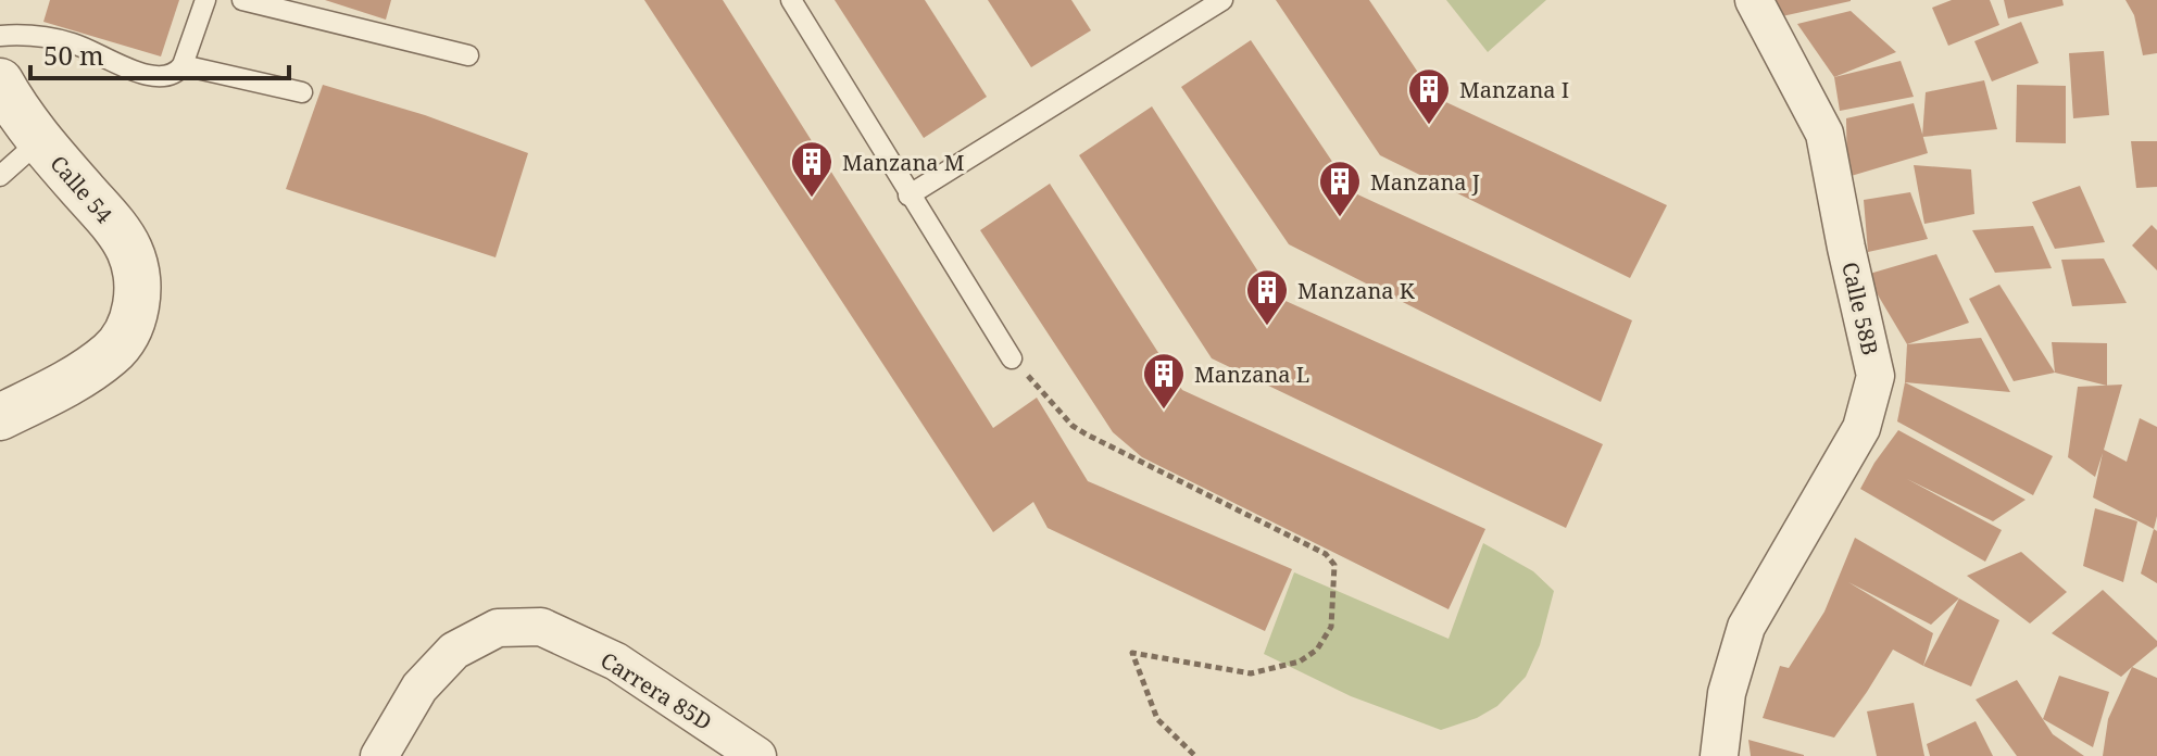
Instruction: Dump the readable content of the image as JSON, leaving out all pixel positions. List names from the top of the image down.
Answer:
{
  "streets": {
    "street": ["Calle 54", "Calle 58B", "Carrera 85D"]
  },
  "places": {
    "building": [
      "Manzana I",
      "Manzana M",
      "Manzana J",
      "Manzana K",
      "Manzana L"
    ]
  },
  "scale_bar": "50 m"
}
